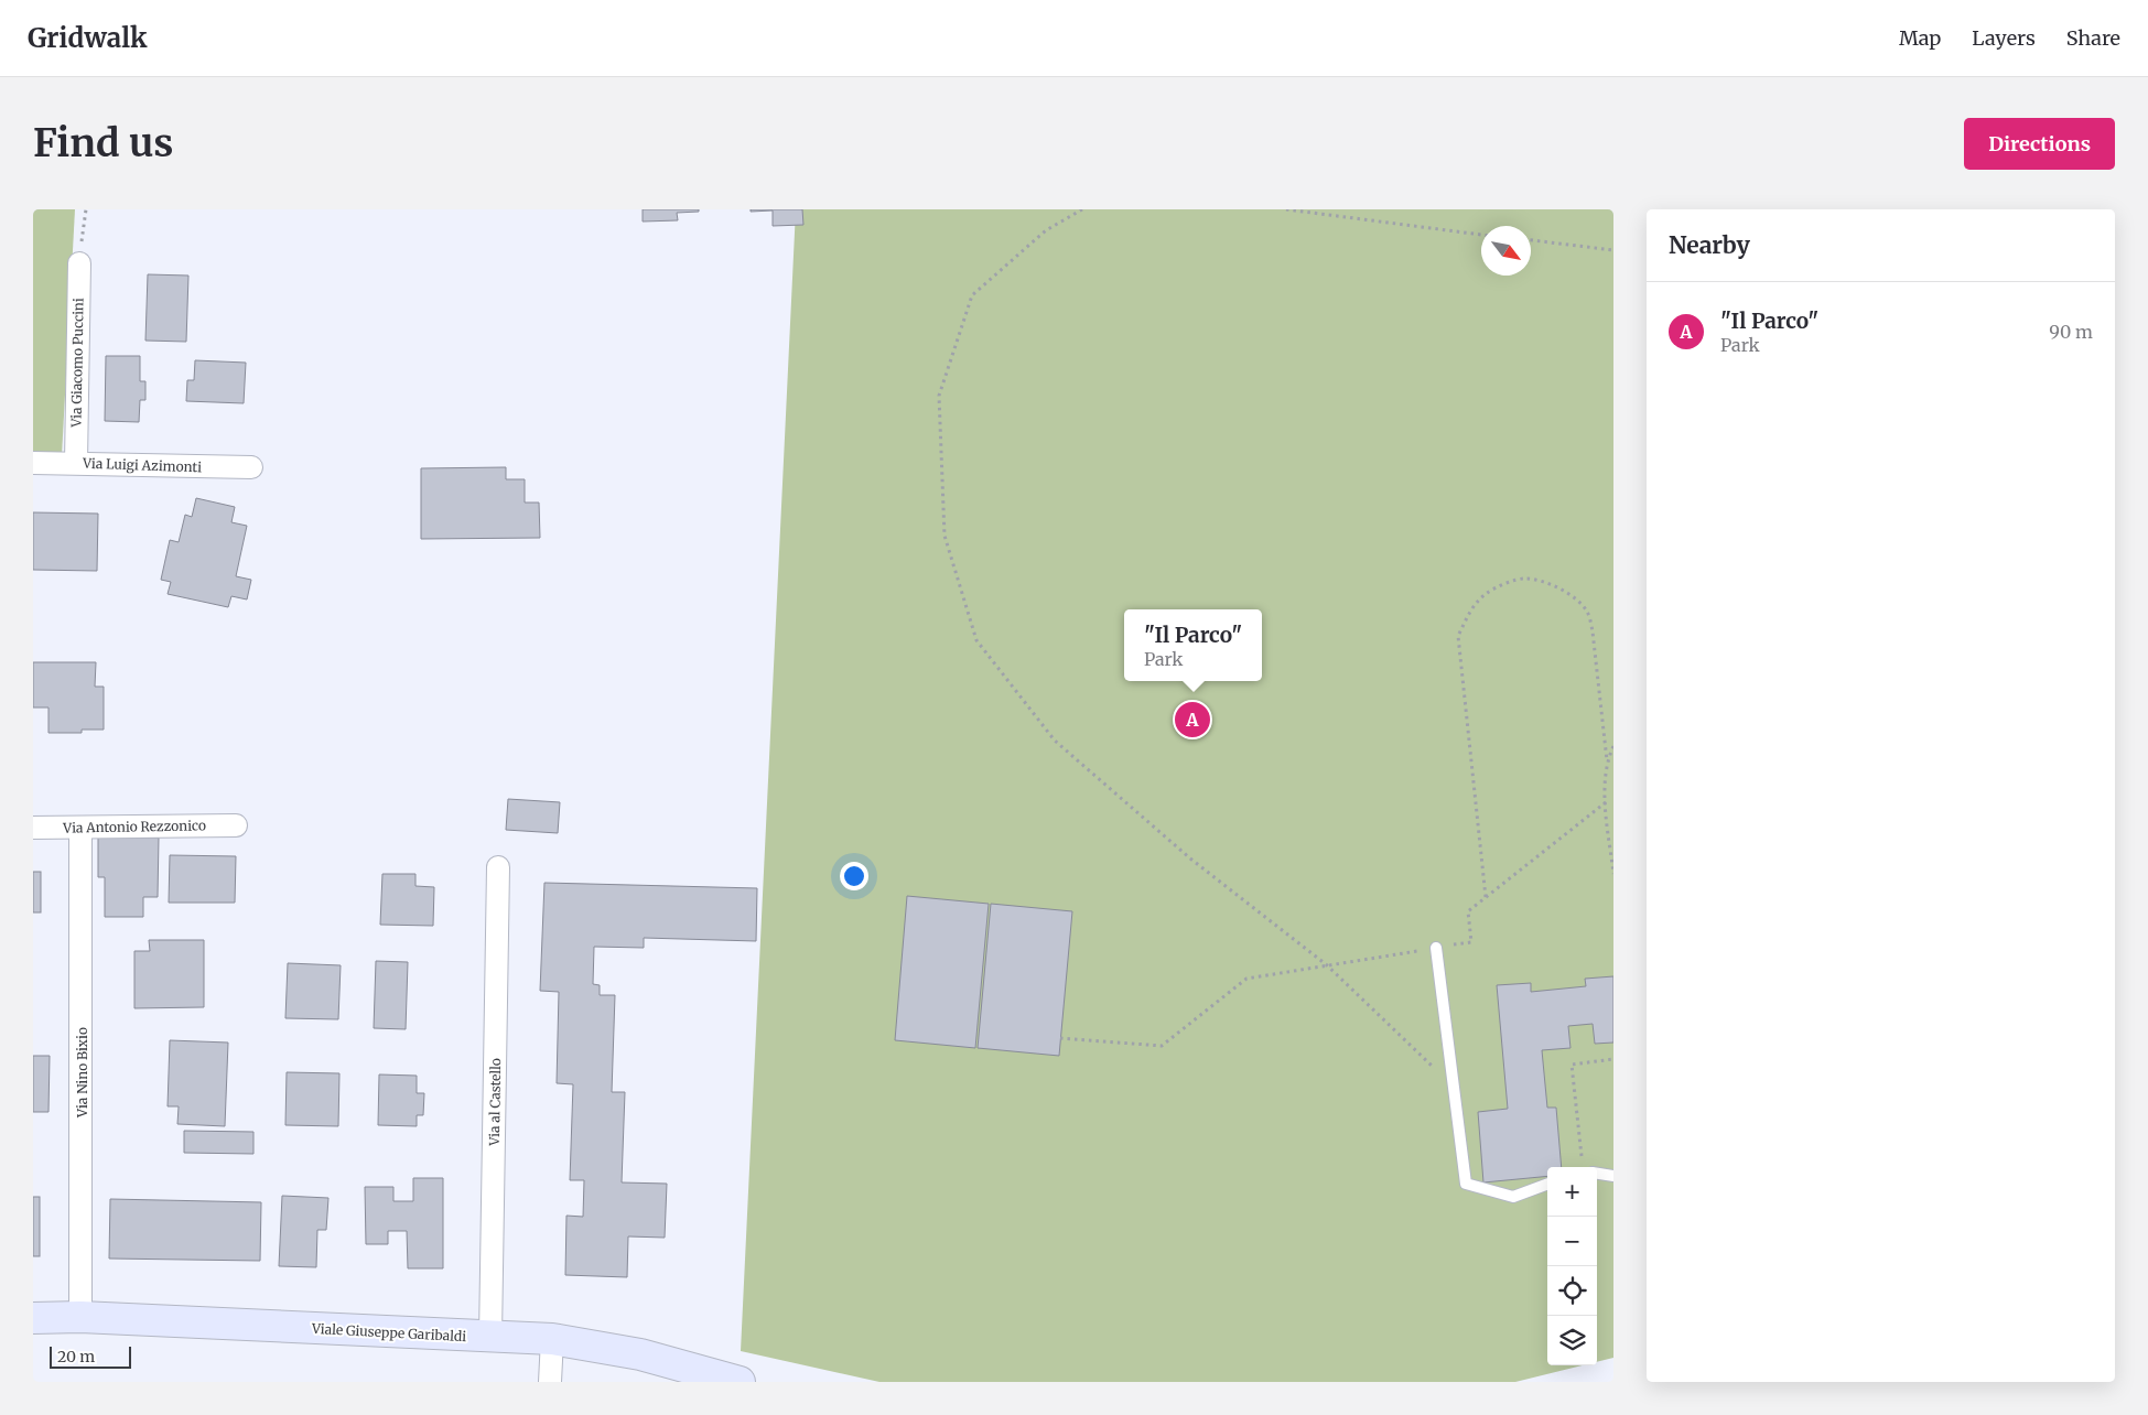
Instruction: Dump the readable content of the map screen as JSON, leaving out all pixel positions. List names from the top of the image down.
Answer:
{
  "streets": {
    "main road": ["Viale Giuseppe Garibaldi"],
    "street": [
      "Via Giacomo Puccini",
      "Via Luigi Azimonti",
      "Via Antonio Rezzonico",
      "Via Nino Bixio",
      "Via al Castello"
    ]
  },
  "crossings": [
    ["Via Giacomo Puccini", "Via Luigi Azimonti"],
    ["Via Antonio Rezzonico", "Via Nino Bixio"],
    ["Via Nino Bixio", "Viale Giuseppe Garibaldi"],
    ["Via al Castello", "Viale Giuseppe Garibaldi"]
  ],
  "scale_bar": "20 m",
  "north": "bottom right",
  "page": {
    "header": "Gridwalk",
    "nav": ["Map", "Layers", "Share"],
    "buttons": "Directions",
    "title": "Find us",
    "heading": "Nearby",
    "list": [
      {
        "mark": "A",
        "name": "\"Il Parco\"",
        "note": "Park",
        "value": "90 m"
      }
    ],
    "popup": ["\"Il Parco\"", "Park"],
    "pins": "A",
    "map_buttons": ["+", "−"],
    "scale": "20 m"
  }
}
